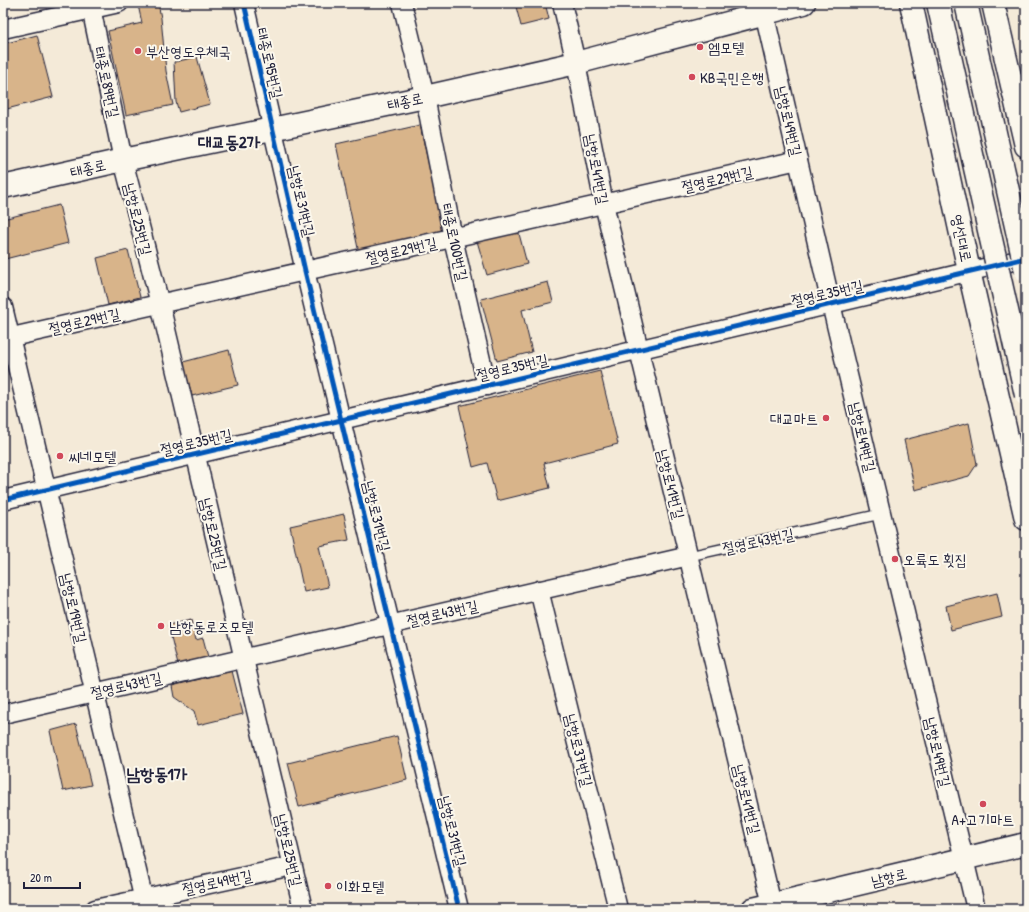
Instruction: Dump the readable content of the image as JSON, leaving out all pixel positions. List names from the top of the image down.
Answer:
{
  "streets": {
    "main road": ["태종로", "영선대로", "남항로"],
    "street": [
      "태종로95번길",
      "태종로89번길",
      "남항로49번길",
      "남항로41번길",
      "절영로29번길",
      "남항로31번길",
      "남항로25번길",
      "태종로100번길",
      "절영로35번길",
      "절영로43번길",
      "남항로19번길",
      "남항로37번길",
      "절영로49번길"
    ]
  },
  "crossings": [
    ["태종로95번길", "태종로"],
    ["태종로95번길", "남항로31번길"],
    ["태종로89번길", "태종로"],
    ["태종로89번길", "남항로25번길"],
    ["태종로", "남항로49번길"],
    ["태종로", "남항로41번길"],
    ["태종로", "남항로31번길"],
    ["태종로", "남항로25번길"],
    ["태종로", "태종로100번길"],
    ["남항로49번길", "절영로29번길"],
    ["남항로49번길", "절영로35번길"],
    ["남항로49번길", "절영로43번길"],
    ["남항로49번길", "남항로"],
    ["남항로41번길", "절영로29번길"],
    ["남항로41번길", "절영로35번길"],
    ["남항로41번길", "절영로43번길"],
    ["남항로41번길", "남항로"],
    ["절영로29번길", "남항로31번길"],
    ["절영로29번길", "남항로25번길"],
    ["절영로29번길", "태종로100번길"],
    ["절영로29번길", "남항로19번길"],
    ["남항로31번길", "절영로35번길"],
    ["남항로31번길", "절영로43번길"],
    ["남항로25번길", "절영로35번길"],
    ["남항로25번길", "절영로43번길"],
    ["남항로25번길", "절영로49번길"],
    ["영선대로", "절영로35번길"],
    ["태종로100번길", "절영로35번길"],
    ["절영로35번길", "남항로19번길"],
    ["절영로43번길", "남항로19번길"],
    ["절영로43번길", "남항로37번길"],
    ["남항로19번길", "절영로49번길"]
  ],
  "districts": ["대교동2가", "남항동1가"],
  "places": [
    "엠모텔",
    "부산영도우체국",
    "KB국민은행",
    "대교마트",
    "씨네모텔",
    "오륙도 횟집",
    "남항동로즈모텔",
    "A+고기마트",
    "이화모텔"
  ],
  "scale_bar": "20 m"
}
